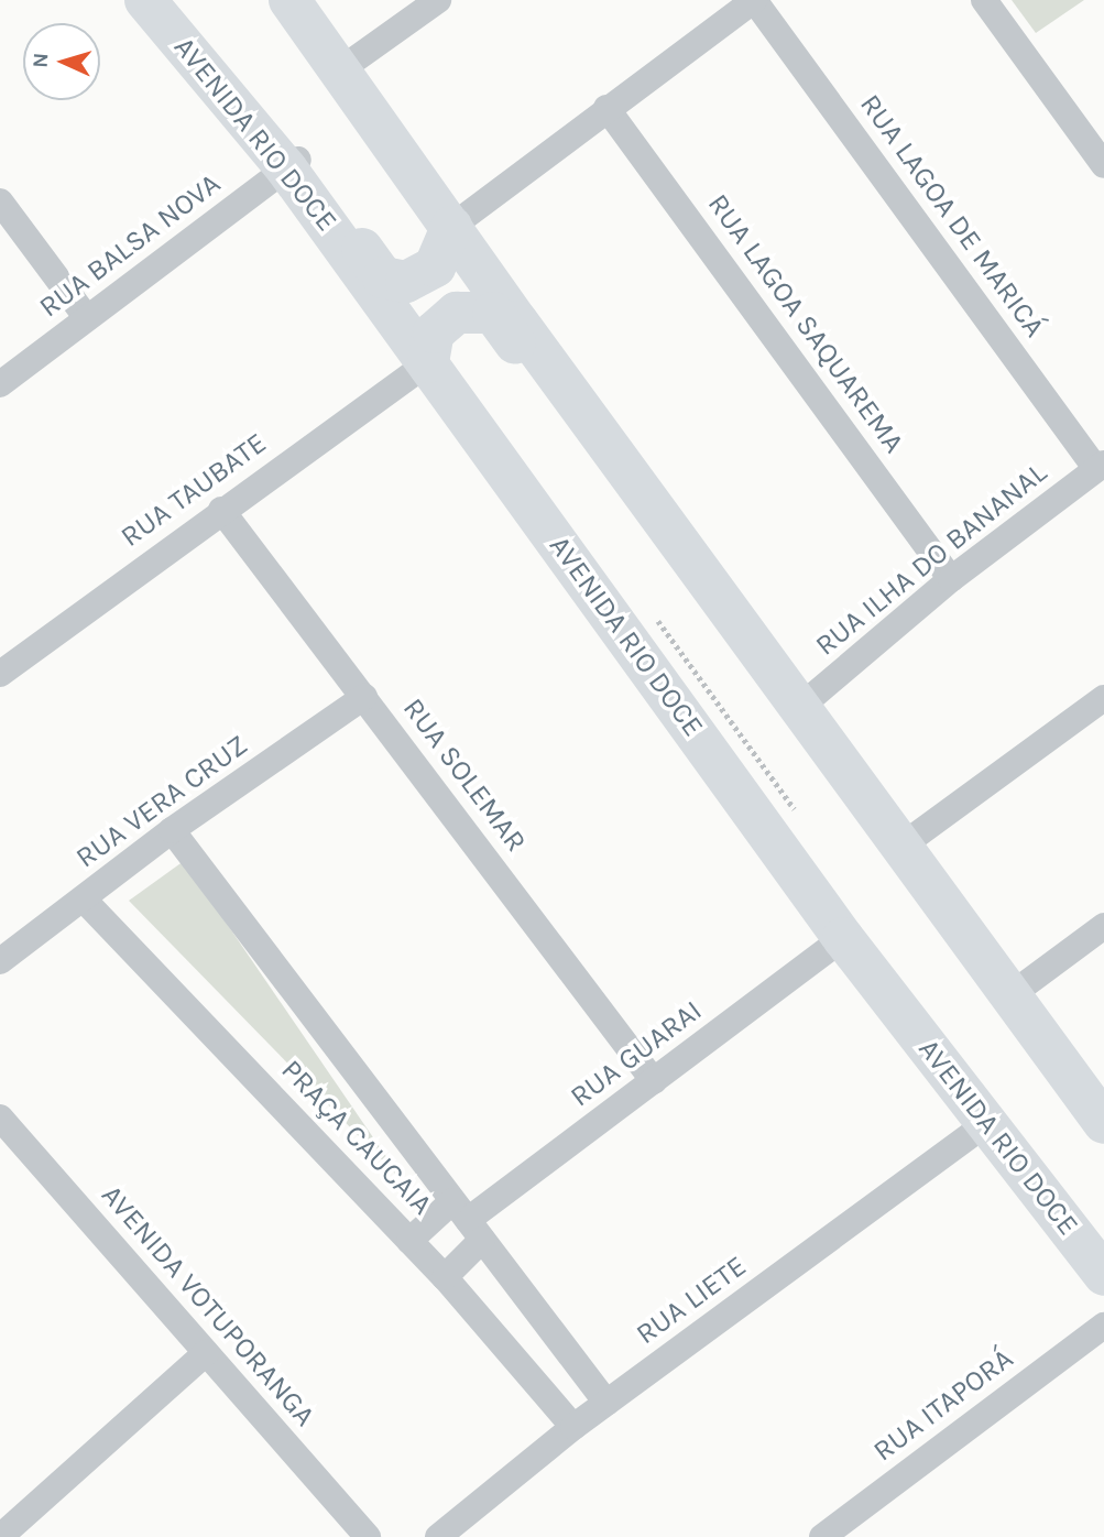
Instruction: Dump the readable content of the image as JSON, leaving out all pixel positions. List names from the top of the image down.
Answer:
{
  "streets": {
    "main road": ["AVENIDA RIO DOCE"],
    "street": [
      "RUA LAGOA DE MARICÁ",
      "RUA BALSA NOVA",
      "RUA LAGOA SAQUAREMA",
      "RUA TAUBATE",
      "RUA ILHA DO BANANAL",
      "RUA SOLEMAR",
      "RUA VERA CRUZ",
      "RUA GUARAI",
      "PRAÇA CAUCAIA",
      "RUA LIETE",
      "AVENIDA VOTUPORANGA",
      "RUA ITAPORÁ"
    ]
  },
  "crossings": [
    ["AVENIDA RIO DOCE", "RUA BALSA NOVA"],
    ["AVENIDA RIO DOCE", "RUA TAUBATE"],
    ["AVENIDA RIO DOCE", "RUA GUARAI"],
    ["AVENIDA RIO DOCE", "RUA LIETE"],
    ["RUA LAGOA DE MARICÁ", "RUA ILHA DO BANANAL"],
    ["RUA LAGOA SAQUAREMA", "RUA ILHA DO BANANAL"],
    ["RUA TAUBATE", "RUA SOLEMAR"],
    ["RUA SOLEMAR", "RUA VERA CRUZ"],
    ["RUA SOLEMAR", "RUA GUARAI"],
    ["RUA VERA CRUZ", "PRAÇA CAUCAIA"],
    ["RUA GUARAI", "PRAÇA CAUCAIA"],
    ["PRAÇA CAUCAIA", "RUA LIETE"]
  ],
  "north": "left"
}
